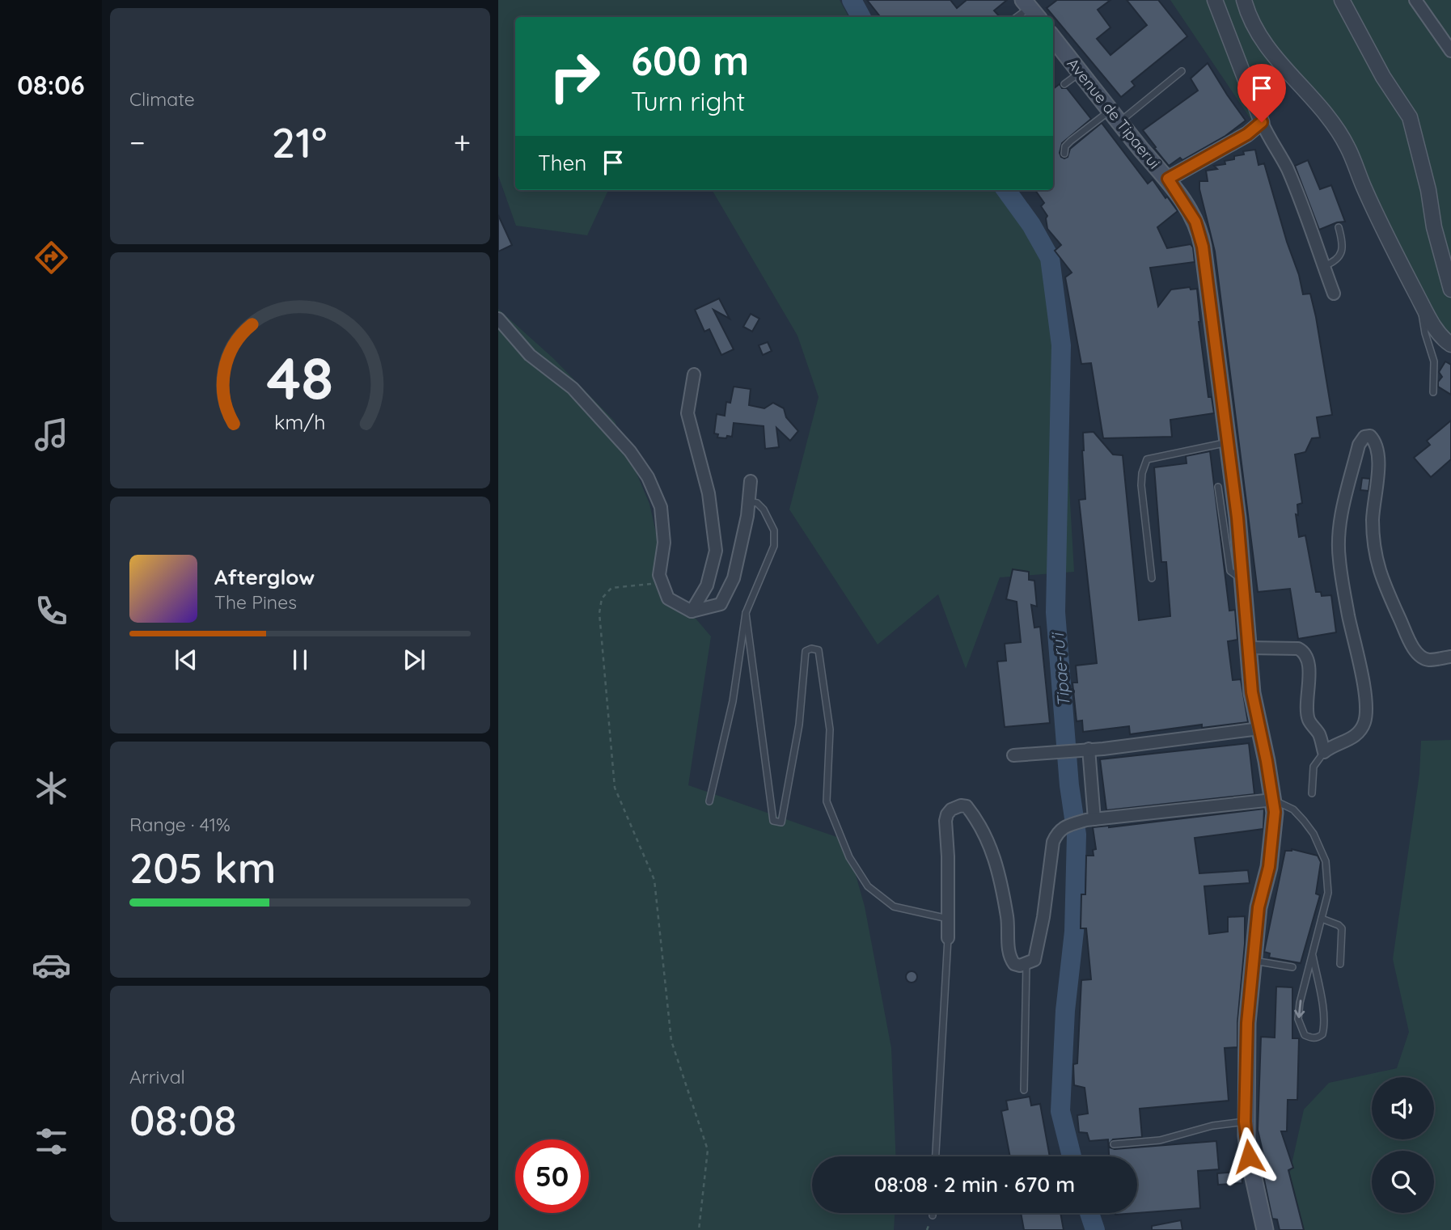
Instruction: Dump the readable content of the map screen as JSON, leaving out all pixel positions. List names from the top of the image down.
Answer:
{
  "streets": {
    "main road": ["Avenue de Tipaerui"]
  },
  "water": ["Tipae-ru’i"],
  "page": {
    "tabs": "08:06",
    "tile": [
      "Climate",
      ["Range · 41%", "205 km"],
      ["Arrival", "08:08"]
    ],
    "turn": ["600 m", "Turn right"],
    "heat": ["−", "21°", "+"],
    "then": "Then",
    "song": ["Afterglow", "The Pines"],
    "limit": "50",
    "trip": "08:08 · 2 min · 670 m",
    "gauge": ["48", "km/h"]
  }
}
